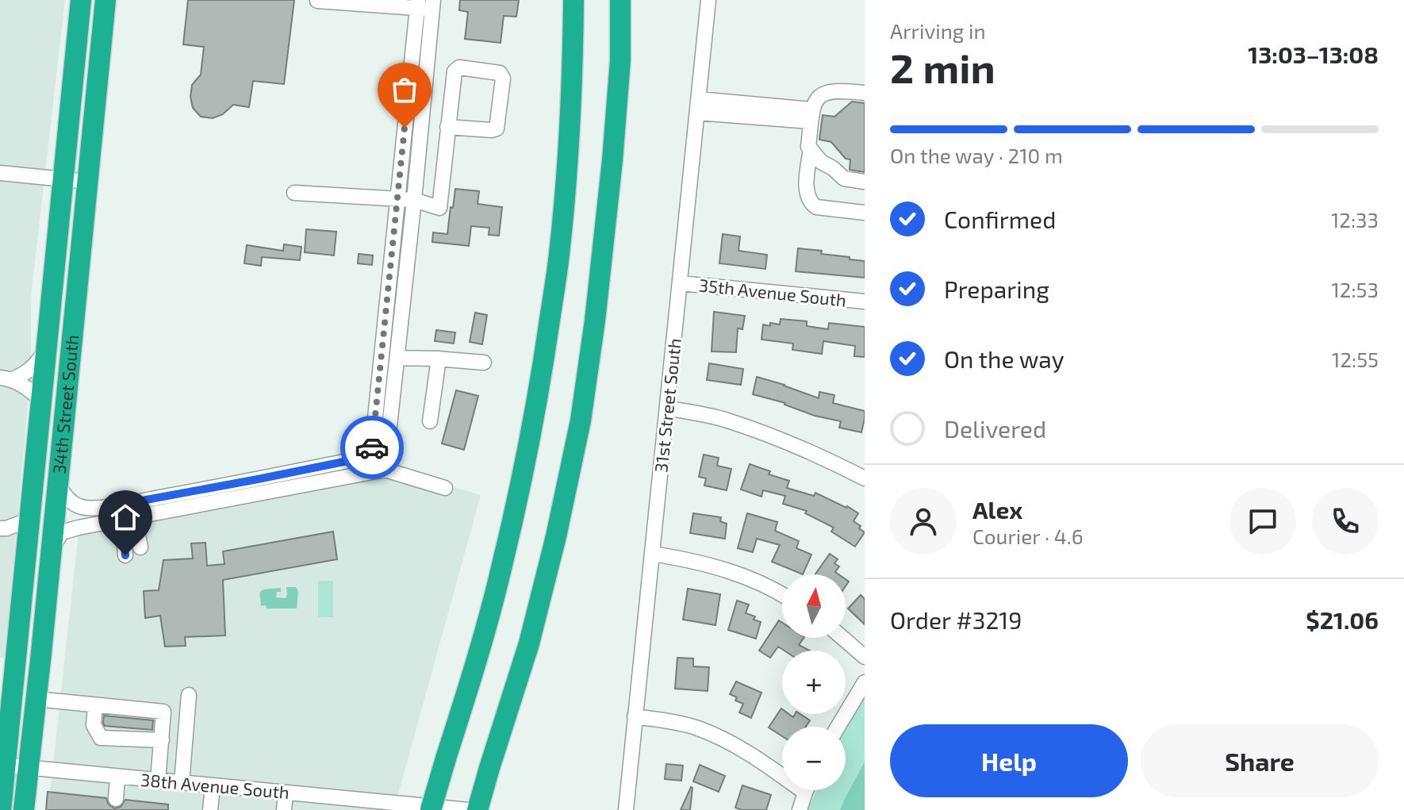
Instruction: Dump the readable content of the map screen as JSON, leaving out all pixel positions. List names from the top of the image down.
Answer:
{
  "streets": {
    "highway": ["34th Street South"],
    "street": ["35th Avenue South", "31st Street South", "38th Avenue South"]
  },
  "crossings": [
    ["35th Avenue South", "31st Street South"],
    ["34th Street South", "38th Avenue South"]
  ],
  "north": "top",
  "page": {
    "heading": ["2 min", "Arriving in", "13:03–13:08"],
    "panel": [
      "Alex",
      "Courier · 4.6",
      "Order #3219",
      "$21.06"
    ],
    "bar": "On the way · 210 m",
    "list": [
      ["Confirmed", "12:33"],
      ["Preparing", "12:53"],
      ["On the way", "12:55"],
      "Delivered"
    ],
    "map_buttons": ["+", "−"],
    "buttons": ["Help", "Share"]
  }
}
